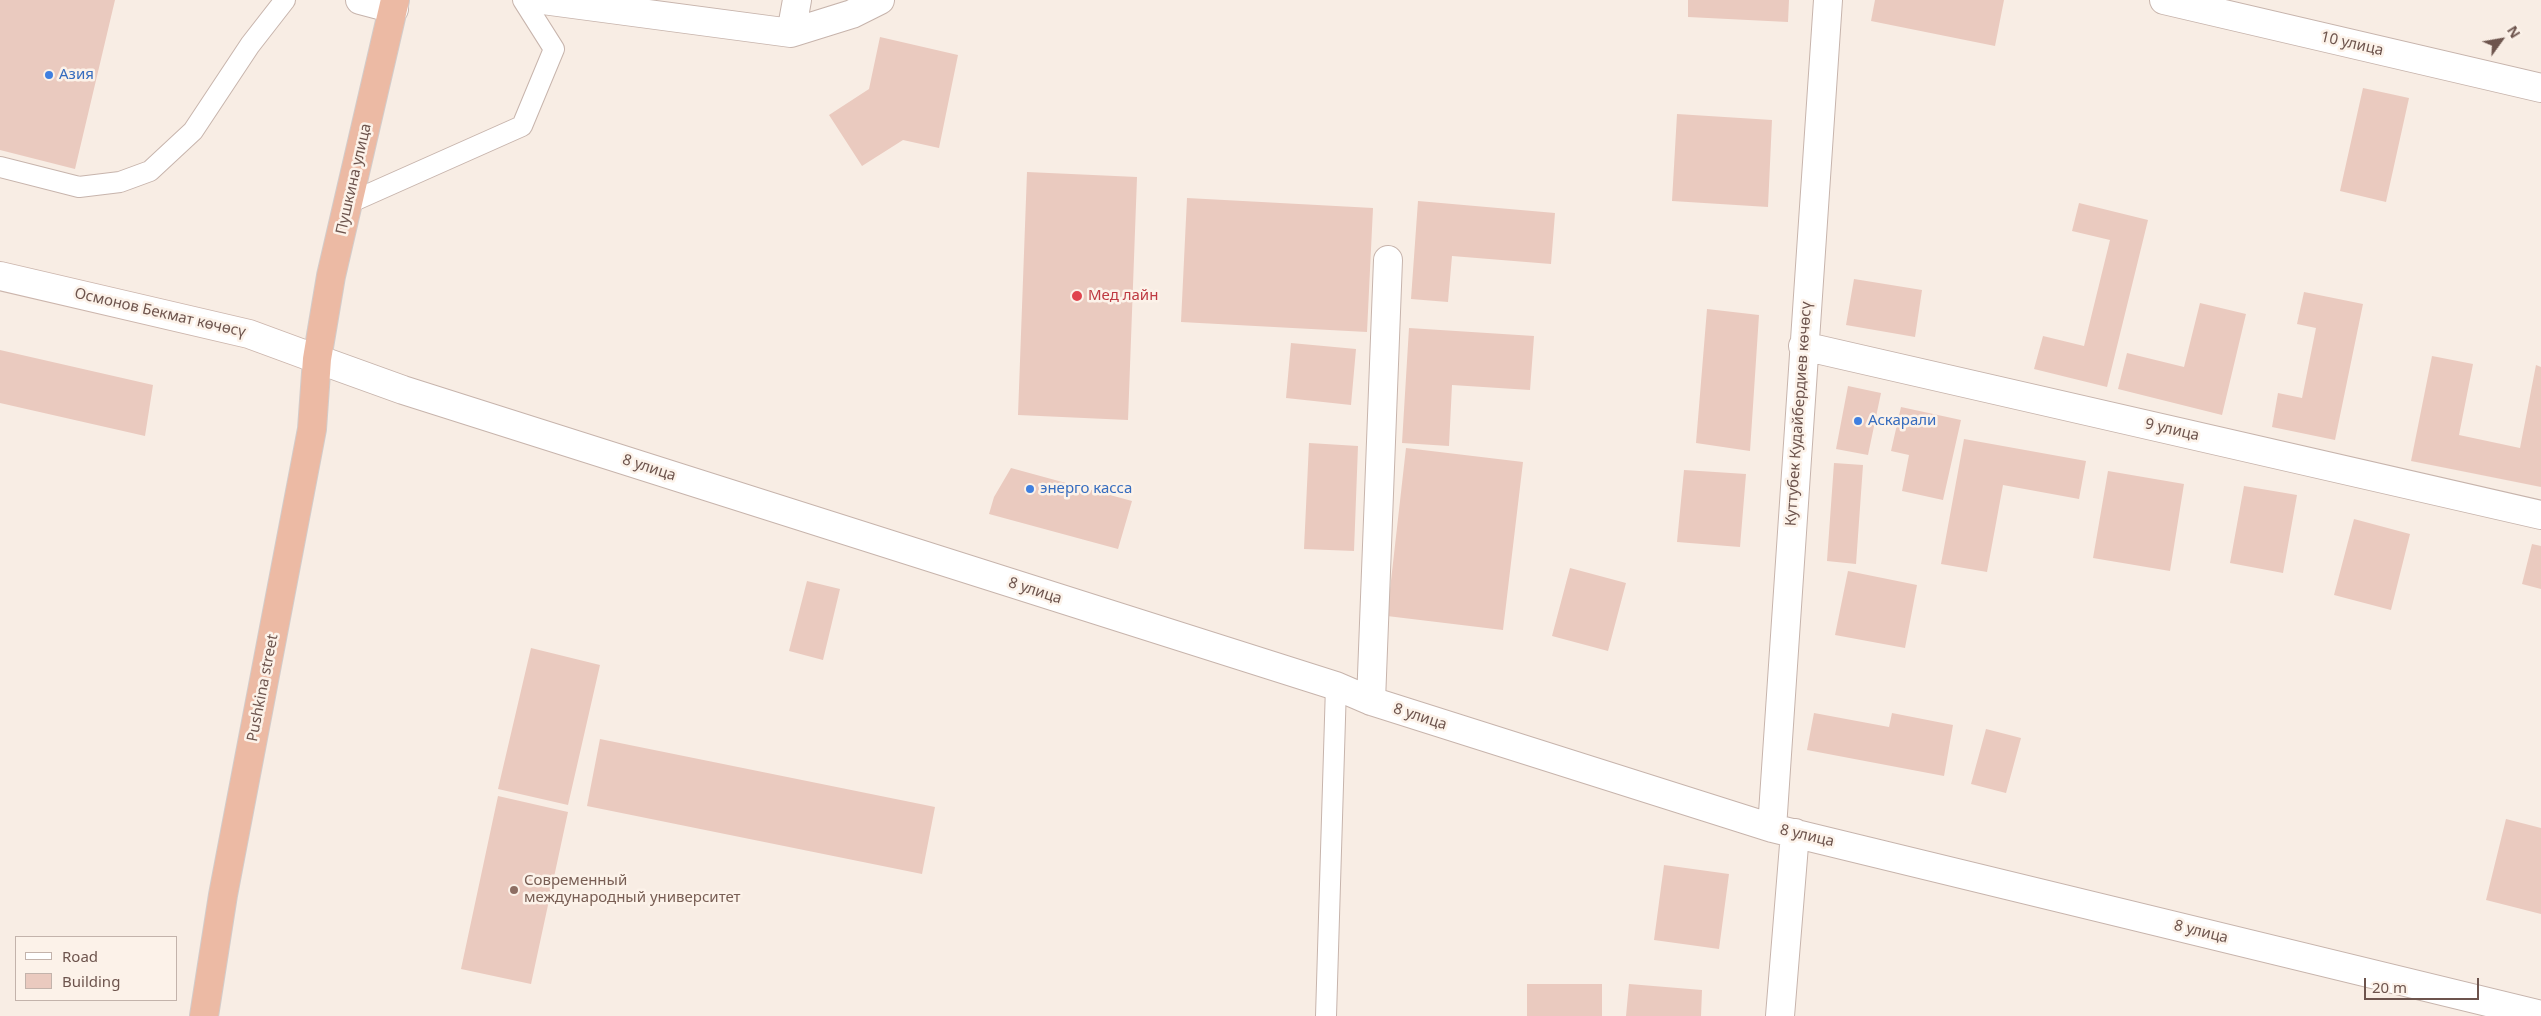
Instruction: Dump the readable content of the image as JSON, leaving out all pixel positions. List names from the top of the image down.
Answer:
{
  "streets": {
    "highway": ["Пушкина улица", "Pushkina street"],
    "street": [
      "10 улица",
      "Осмонов Бекмат көчөсү",
      "Куттубек Кудайбердиев көчөсү",
      "9 улица",
      "8 улица"
    ]
  },
  "crossings": [
    ["Пушкина улица", "Осмонов Бекмат көчөсү"],
    ["Пушкина улица", "8 улица"],
    ["Пушкина улица", "Pushkina street"],
    ["Осмонов Бекмат көчөсү", "8 улица"],
    ["Осмонов Бекмат көчөсү", "Pushkina street"],
    ["Куттубек Кудайбердиев көчөсү", "9 улица"],
    ["Куттубек Кудайбердиев көчөсү", "8 улица"],
    ["8 улица", "Pushkina street"]
  ],
  "places": [
    "Азия",
    "Мед лайн",
    "Аскарали",
    "энерго касса",
    "Современный международный университет"
  ],
  "legend": ["Road", "Building"],
  "scale_bar": "20 m",
  "north": "top right"
}
